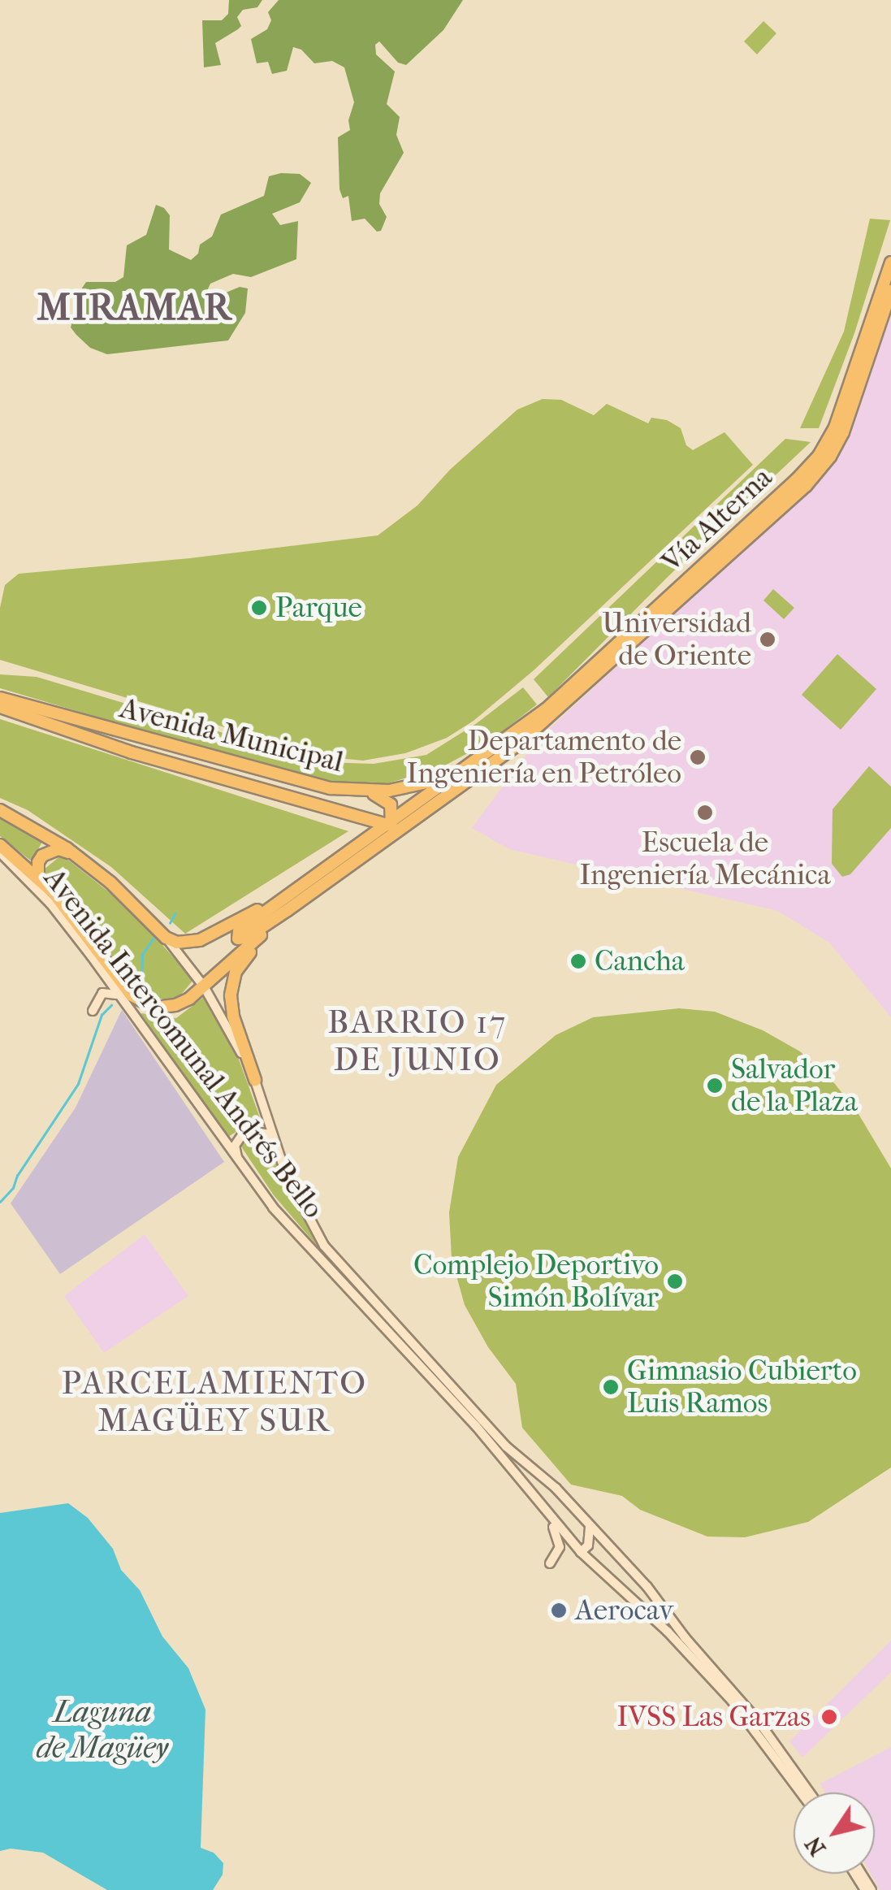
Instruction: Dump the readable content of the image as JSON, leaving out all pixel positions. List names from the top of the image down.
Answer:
{
  "streets": {
    "highway": ["Vía Alterna", "Avenida Municipal", "Avenida Intercomunal Andrés Bello"]
  },
  "crossings": [
    ["Vía Alterna", "Avenida Municipal"]
  ],
  "districts": ["MIRAMAR", "BARRIO 17 DE JUNIO", "PARCELAMIENTO MAGÜEY SUR"],
  "water": ["Laguna de Magüey"],
  "places": [
    "Parque",
    "Universidad de Oriente",
    "Departamento de Ingeniería en Petróleo",
    "Escuela de Ingeniería Mecánica",
    "Cancha",
    "Salvador de la Plaza",
    "Complejo Deportivo Simón Bolívar",
    "Gimnasio Cubierto Luis Ramos",
    "Aerocav",
    "IVSS Las Garzas"
  ],
  "north": "bottom left"
}
